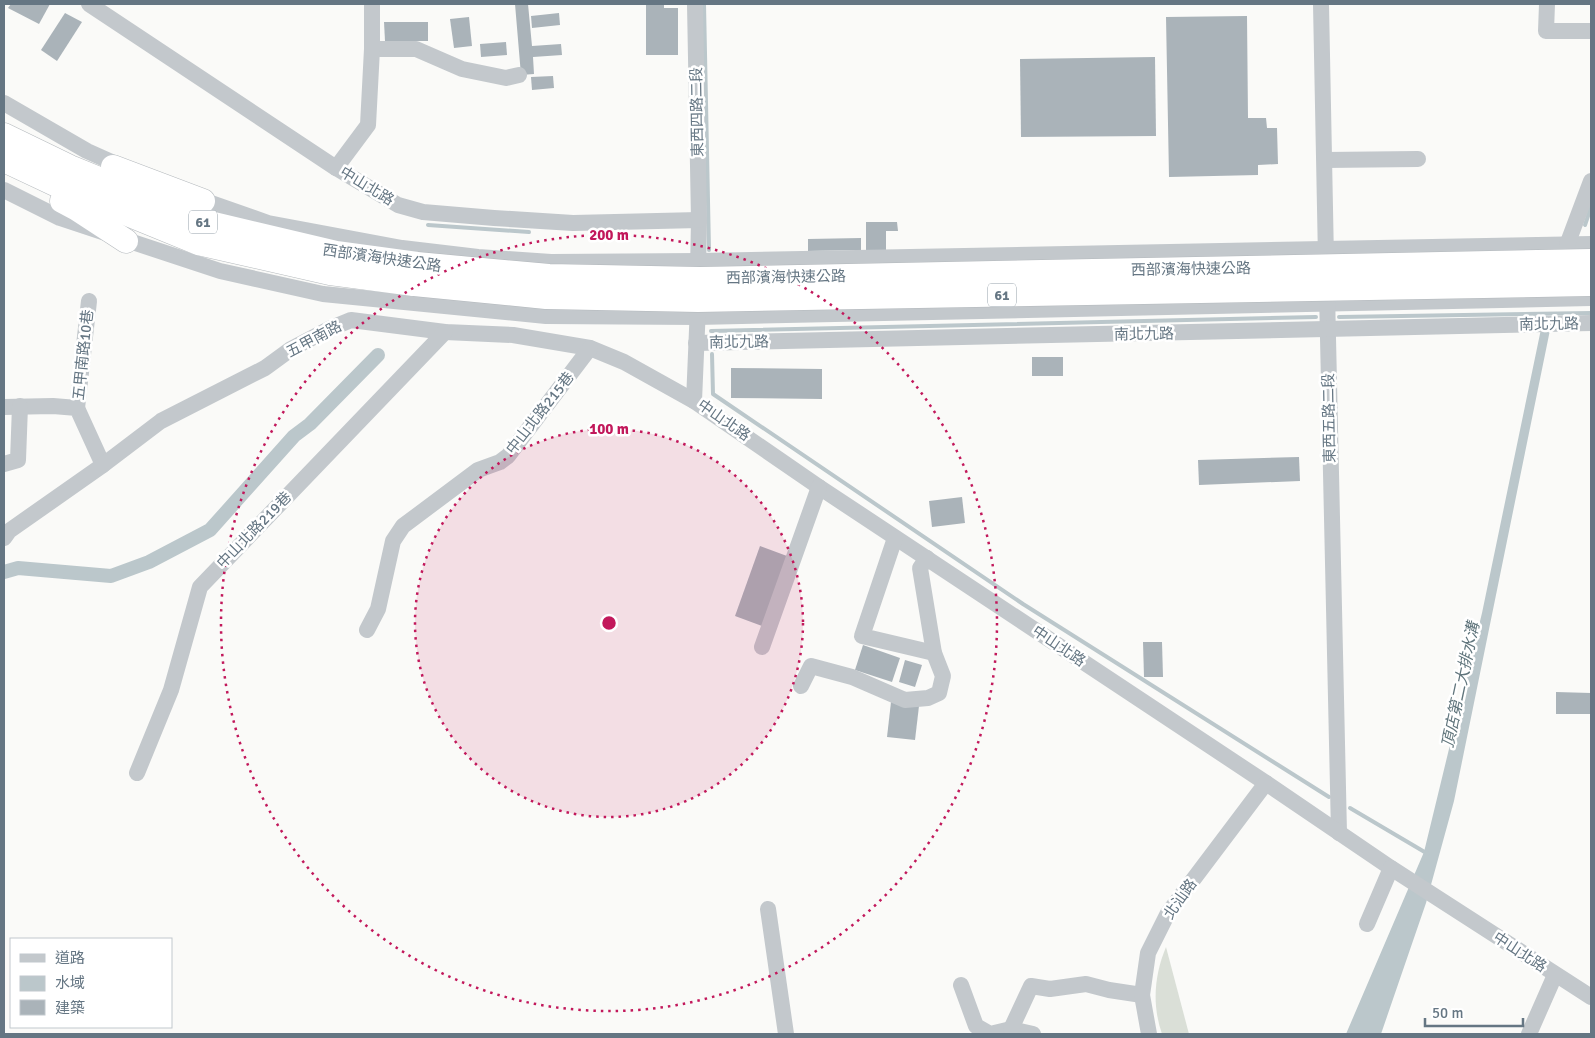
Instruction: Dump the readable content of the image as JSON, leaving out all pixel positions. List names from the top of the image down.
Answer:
{
  "streets": {
    "highway": ["61", "西部濱海快速公路"],
    "street": [
      "東西四路二段",
      "中山北路",
      "南北九路",
      "五甲南路",
      "五甲南路10巷",
      "中山北路215巷",
      "東西五路二段",
      "中山北路219巷",
      "北汕路"
    ]
  },
  "crossings": [
    ["東西四路二段", "中山北路"],
    ["中山北路", "南北九路"],
    ["中山北路", "五甲南路"],
    ["中山北路", "東西五路二段"],
    ["中山北路", "北汕路"],
    ["南北九路", "東西五路二段"],
    ["五甲南路", "五甲南路10巷"],
    ["五甲南路", "中山北路215巷"],
    ["五甲南路", "中山北路219巷"]
  ],
  "water": ["頂店第二大排水溝"],
  "legend": ["道路", "水域", "建築"],
  "scale_bar": "50 m",
  "rings": ["200 m", "100 m"]
}
